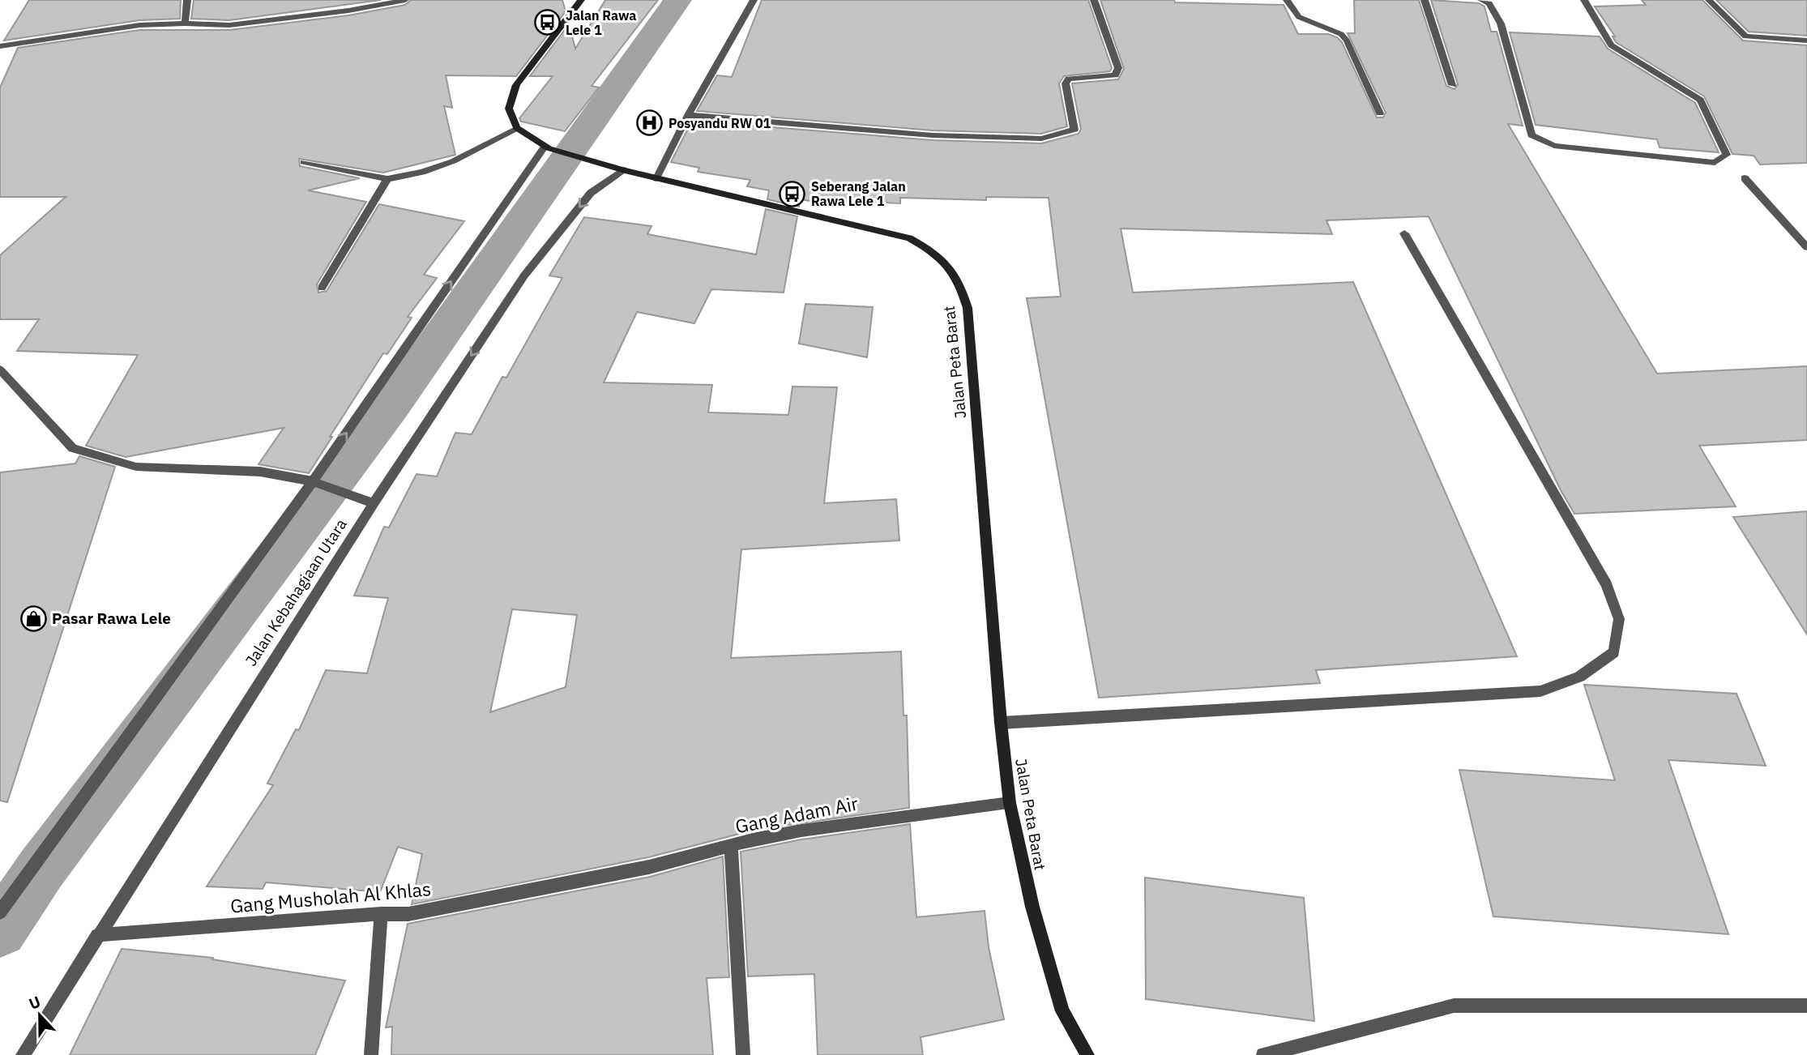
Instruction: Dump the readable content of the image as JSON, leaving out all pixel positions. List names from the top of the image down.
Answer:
{
  "streets": {
    "main road": ["Jalan Peta Barat"],
    "street": ["Jalan Kebahagiaan Utara", "Gang Adam Air", "Gang Musholah Al Khlas"]
  },
  "crossings": [
    ["Jalan Peta Barat", "Jalan Kebahagiaan Utara"],
    ["Jalan Peta Barat", "Gang Adam Air"],
    ["Jalan Kebahagiaan Utara", "Gang Musholah Al Khlas"],
    ["Gang Adam Air", "Gang Musholah Al Khlas"]
  ],
  "places": {
    "bus stop": ["Jalan Rawa Lele 1", "Seberang Jalan Rawa Lele 1"],
    "hospital": ["Posyandu RW 01"],
    "shop": ["Pasar Rawa Lele"]
  },
  "north": "top"
}
